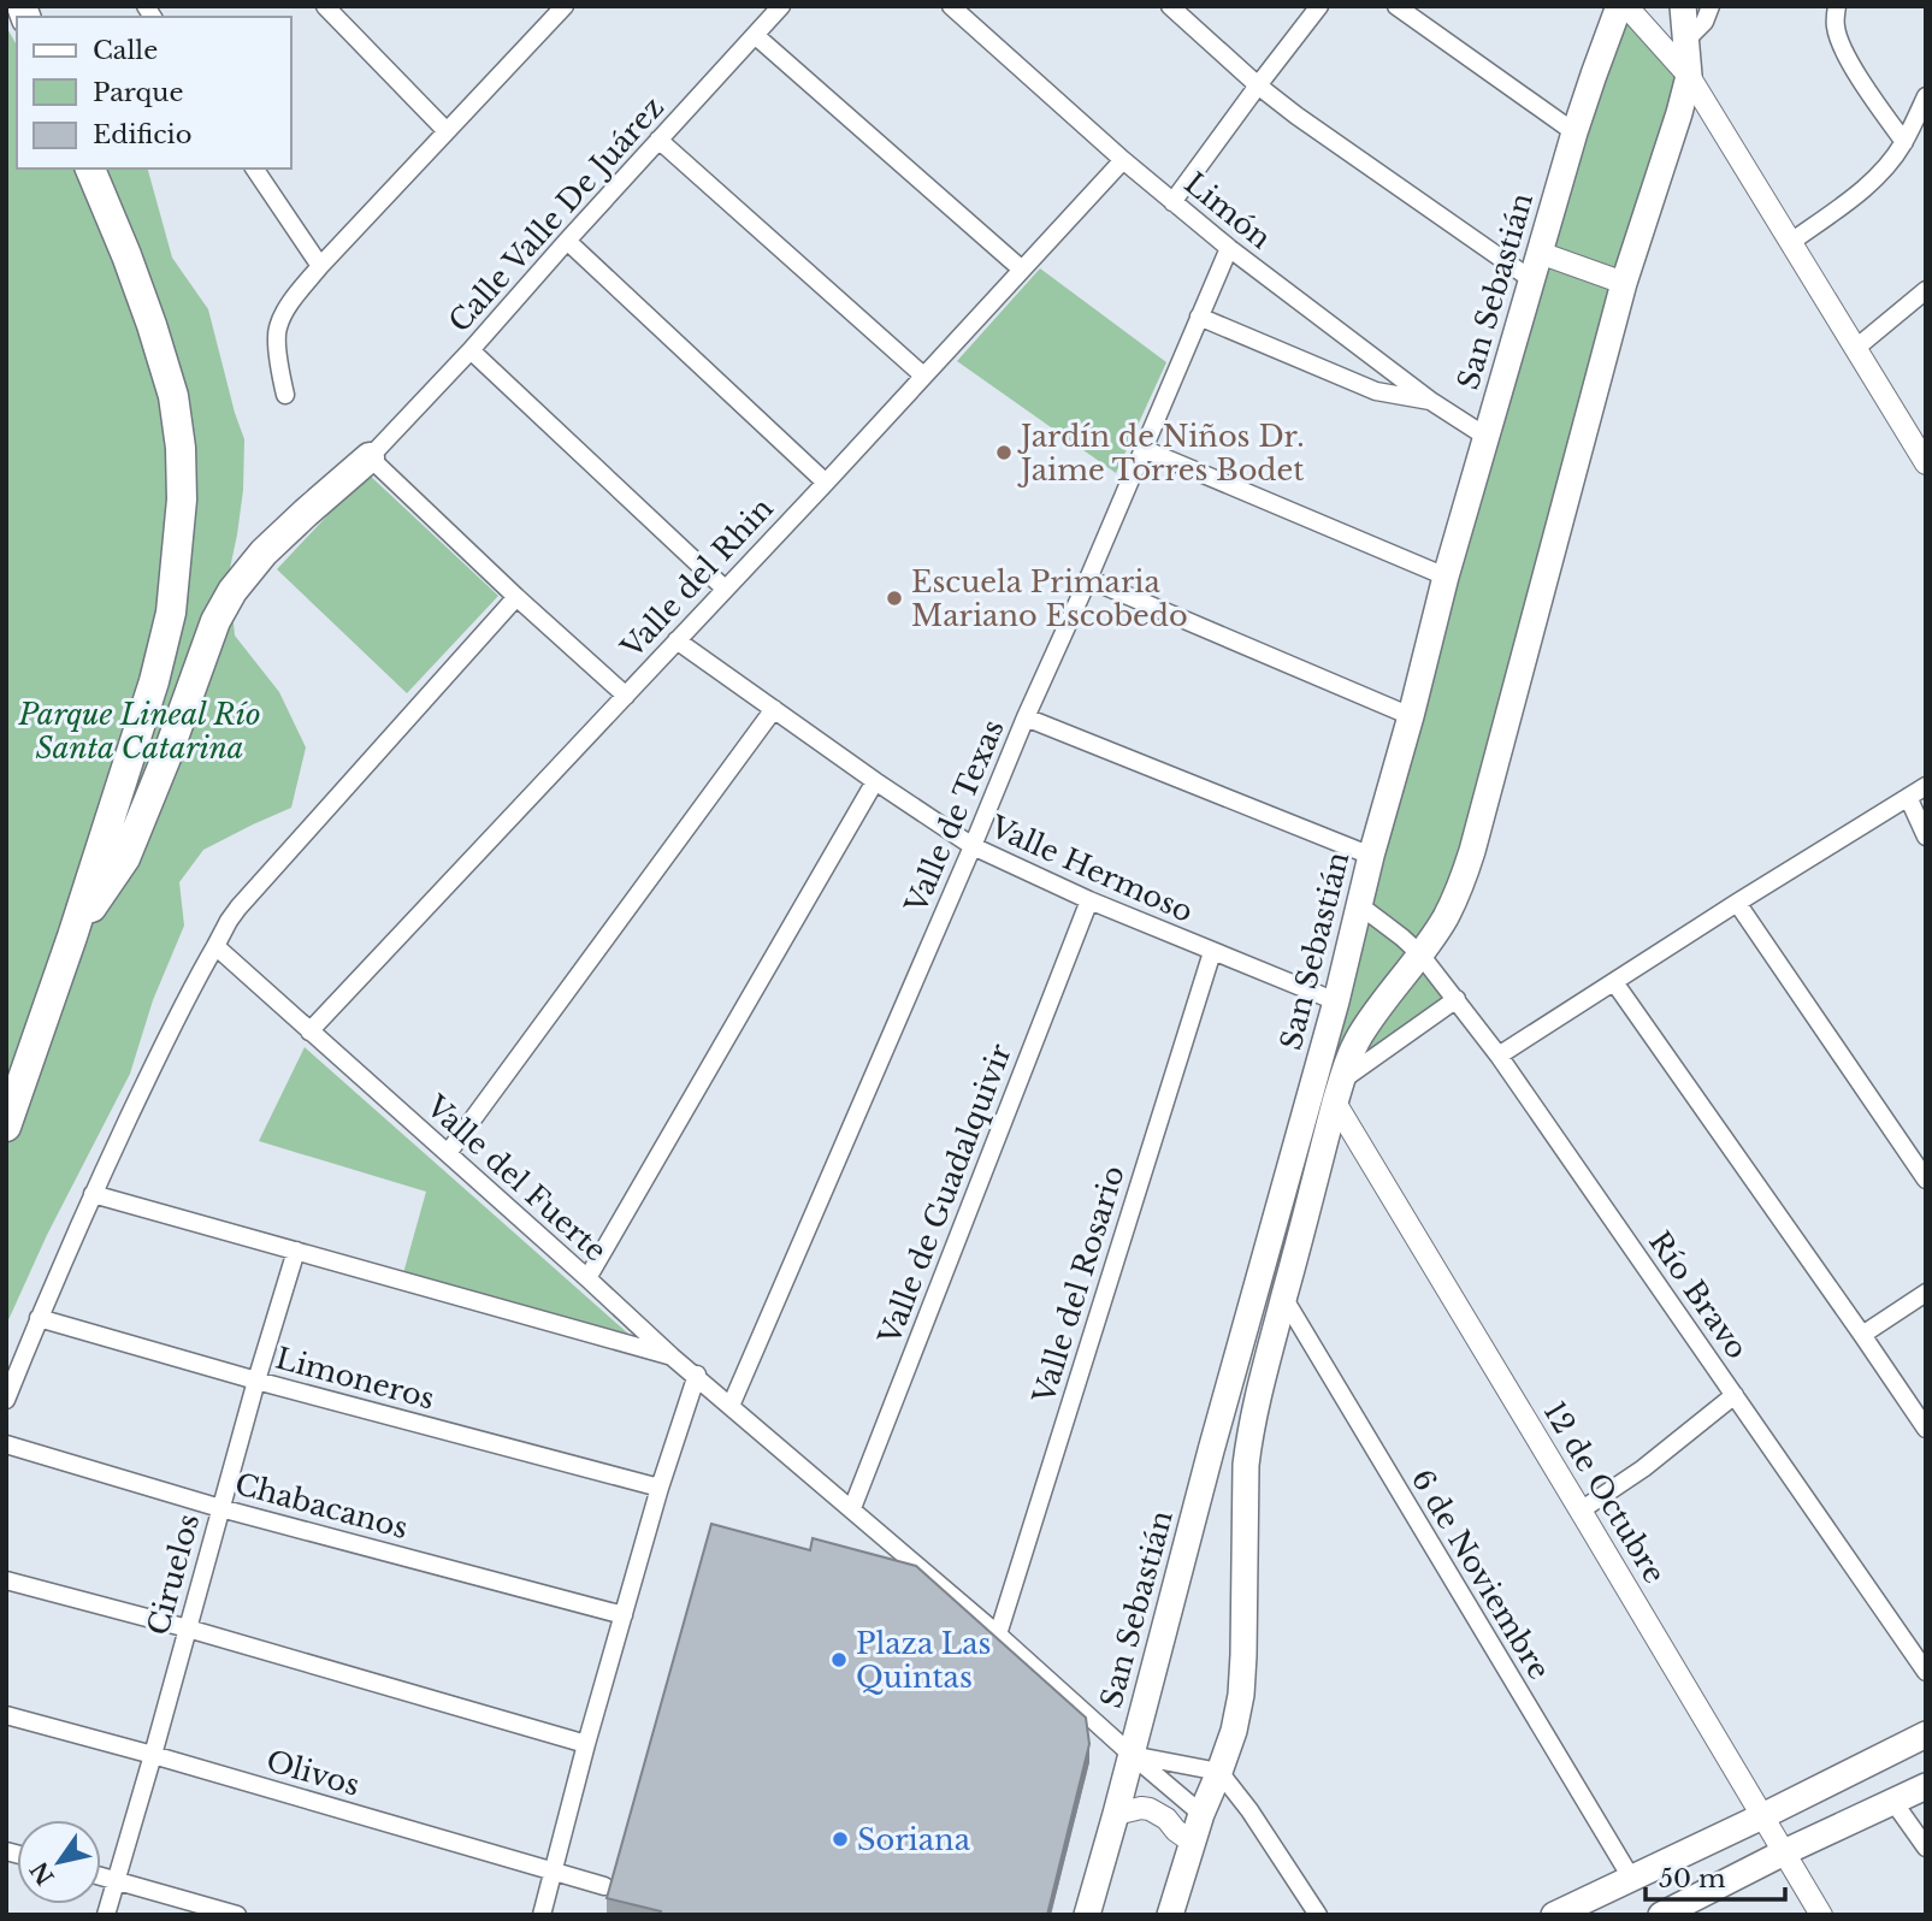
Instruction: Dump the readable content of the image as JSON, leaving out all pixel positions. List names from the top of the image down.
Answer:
{
  "streets": {
    "main road": ["San Sebastián"],
    "street": [
      "Limón",
      "Calle Valle De Juárez",
      "Valle del Rhin",
      "Valle de Texas",
      "Valle Hermoso",
      "Valle del Fuerte",
      "Valle de Guadalquivir",
      "Valle del Rosario",
      "Río Bravo",
      "Limoneros",
      "12 de Octubre",
      "Chabacanos",
      "Ciruelos",
      "6 de Noviembre",
      "Olivos"
    ]
  },
  "crossings": [
    ["Limón", "San Sebastián"],
    ["Limón", "Valle del Rhin"],
    ["Limón", "Valle de Texas"],
    ["San Sebastián", "Valle Hermoso"],
    ["San Sebastián", "Valle del Fuerte"],
    ["San Sebastián", "Río Bravo"],
    ["San Sebastián", "12 de Octubre"],
    ["San Sebastián", "6 de Noviembre"],
    ["Valle del Rhin", "Valle Hermoso"],
    ["Valle del Rhin", "Valle del Fuerte"],
    ["Valle de Texas", "Valle Hermoso"],
    ["Valle de Texas", "Valle del Fuerte"],
    ["Valle Hermoso", "Valle de Guadalquivir"],
    ["Valle Hermoso", "Valle del Rosario"],
    ["Valle del Fuerte", "Valle de Guadalquivir"],
    ["Valle del Fuerte", "Valle del Rosario"],
    ["Limoneros", "Ciruelos"],
    ["Chabacanos", "Ciruelos"],
    ["Ciruelos", "Olivos"]
  ],
  "parks": ["Parque Lineal Río Santa Catarina"],
  "places": [
    "Jardín de Niños Dr. Jaime Torres Bodet",
    "Escuela Primaria Mariano Escobedo",
    "Plaza Las Quintas",
    "Soriana"
  ],
  "legend": ["Calle", "Parque", "Edificio"],
  "scale_bar": "50 m",
  "north": "bottom left"
}
